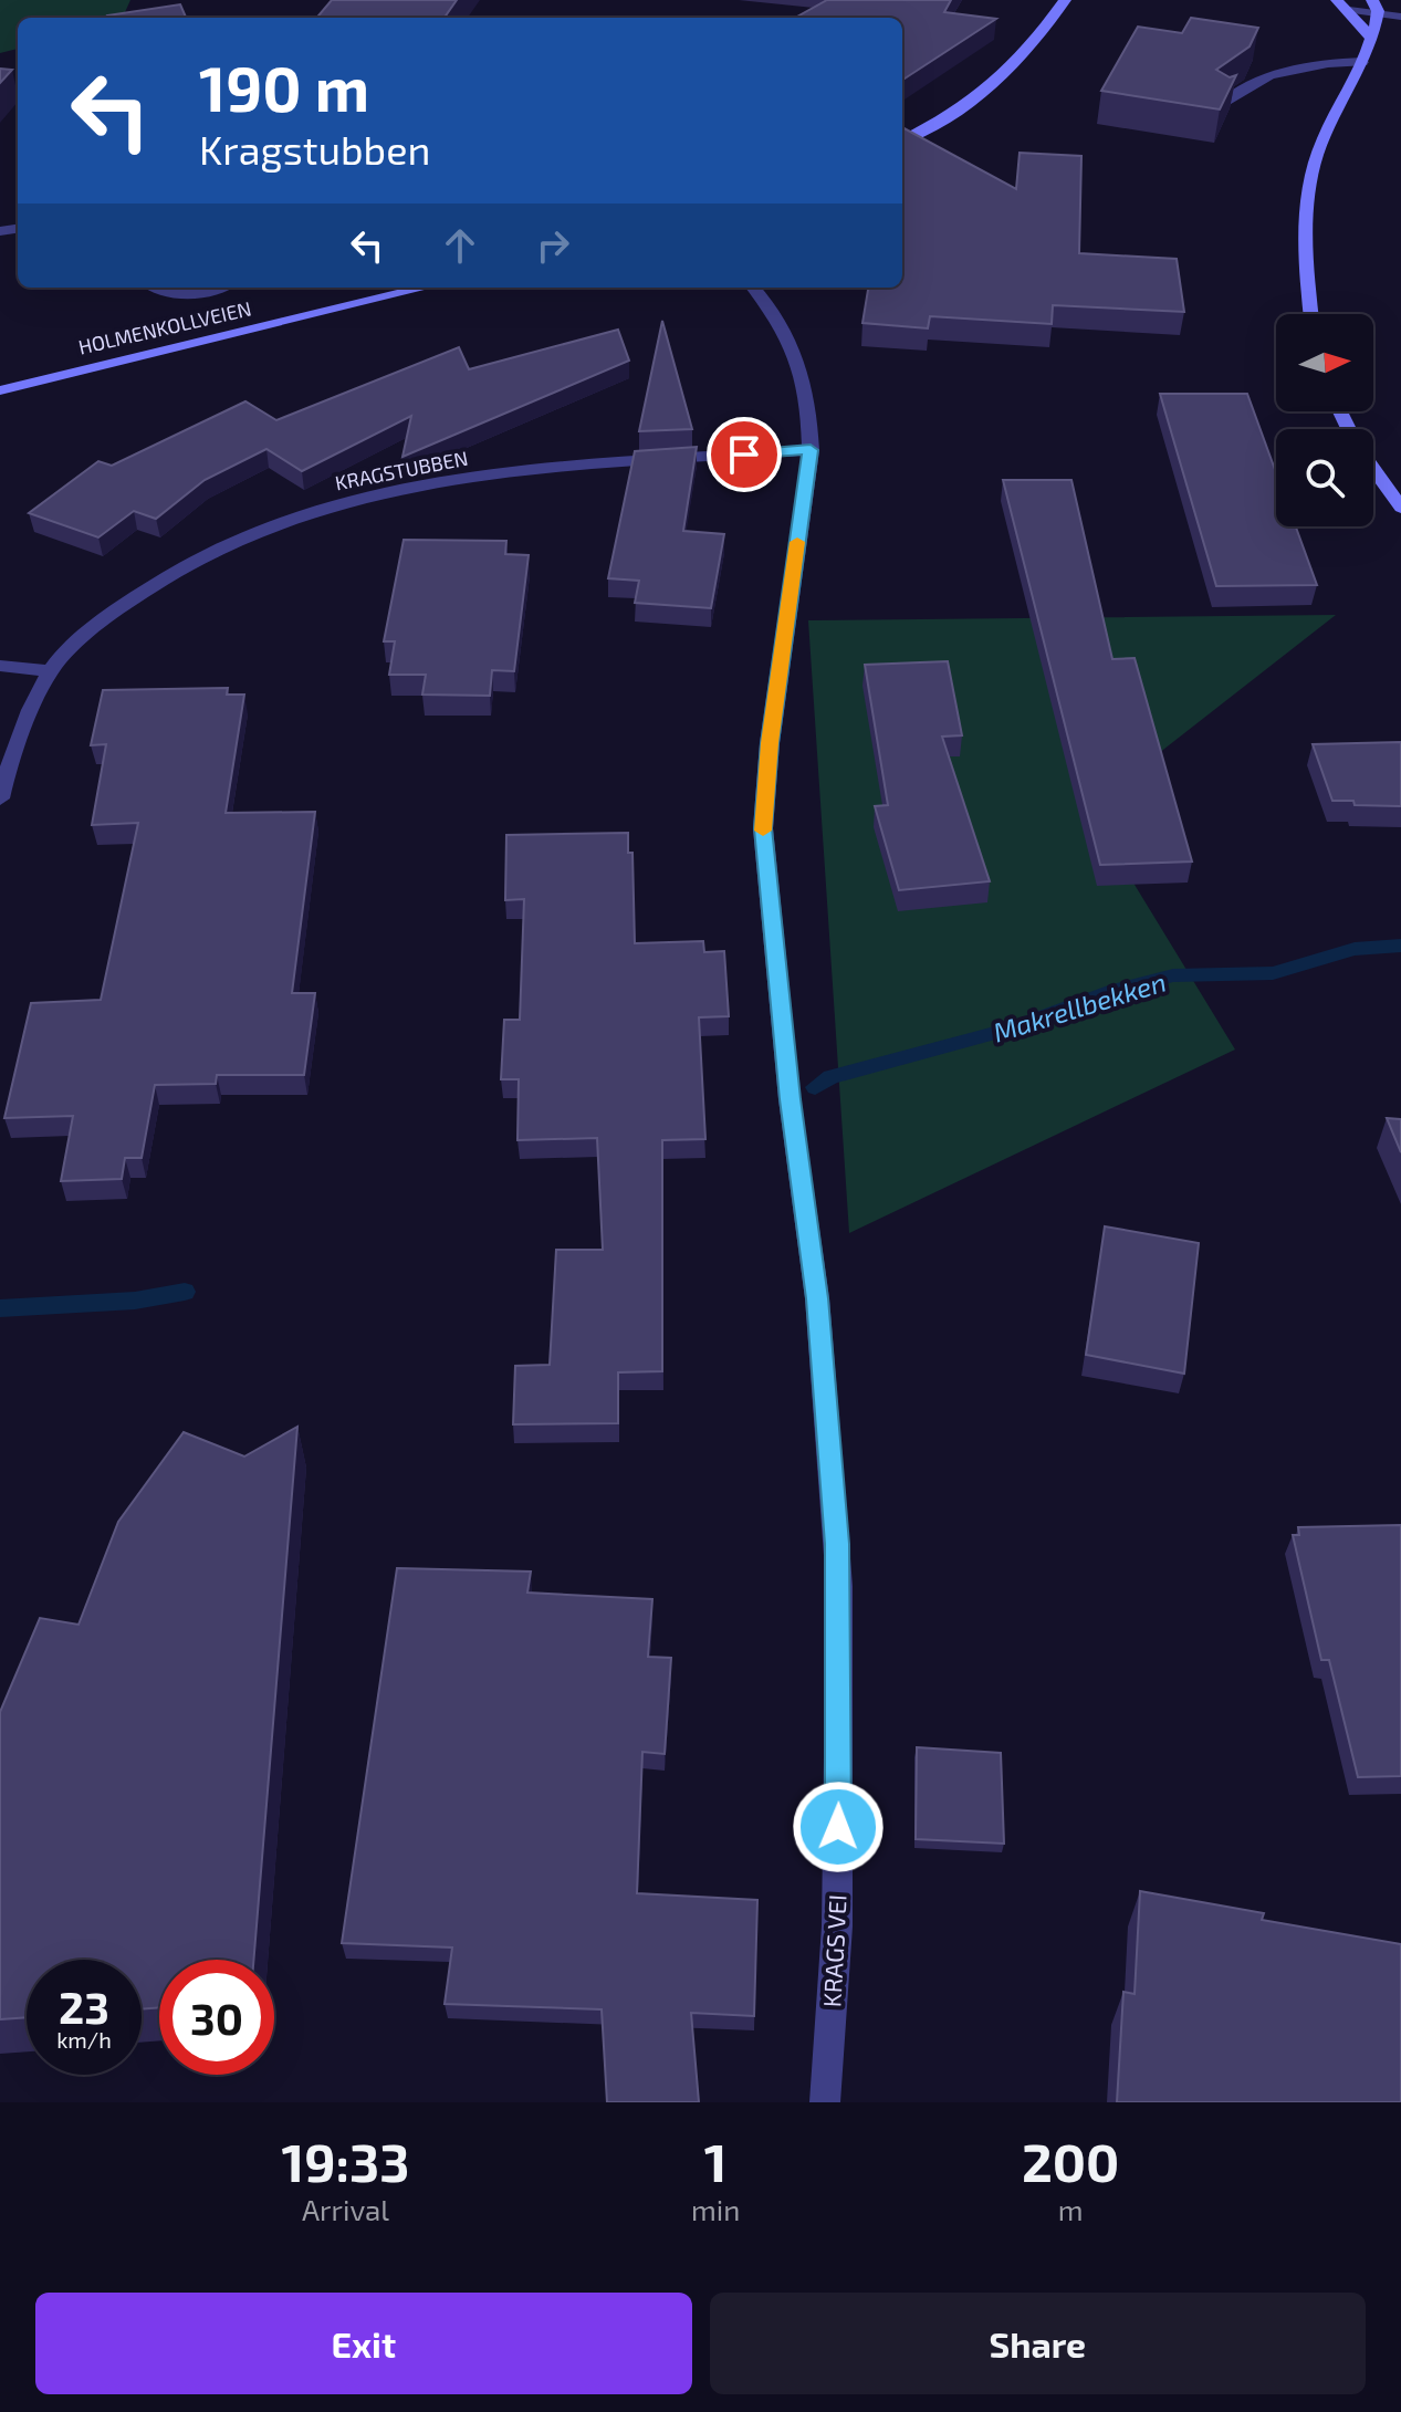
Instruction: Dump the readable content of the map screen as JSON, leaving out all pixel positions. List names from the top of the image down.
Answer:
{
  "streets": {
    "main road": ["HOLMENKOLLVEIEN"],
    "street": ["KRAGSTUBBEN", "KRAGS VEI"]
  },
  "crossings": [
    ["KRAGSTUBBEN", "KRAGS VEI"]
  ],
  "water": ["Makrellbekken"],
  "north": "right",
  "page": {
    "turn": ["190 m", "Kragstubben"],
    "speed": "23 km/h",
    "limit": "30",
    "eta": [
      "19:33",
      "Arrival",
      "1",
      "min",
      "200",
      "m"
    ],
    "buttons": ["Exit", "Share"]
  }
}
